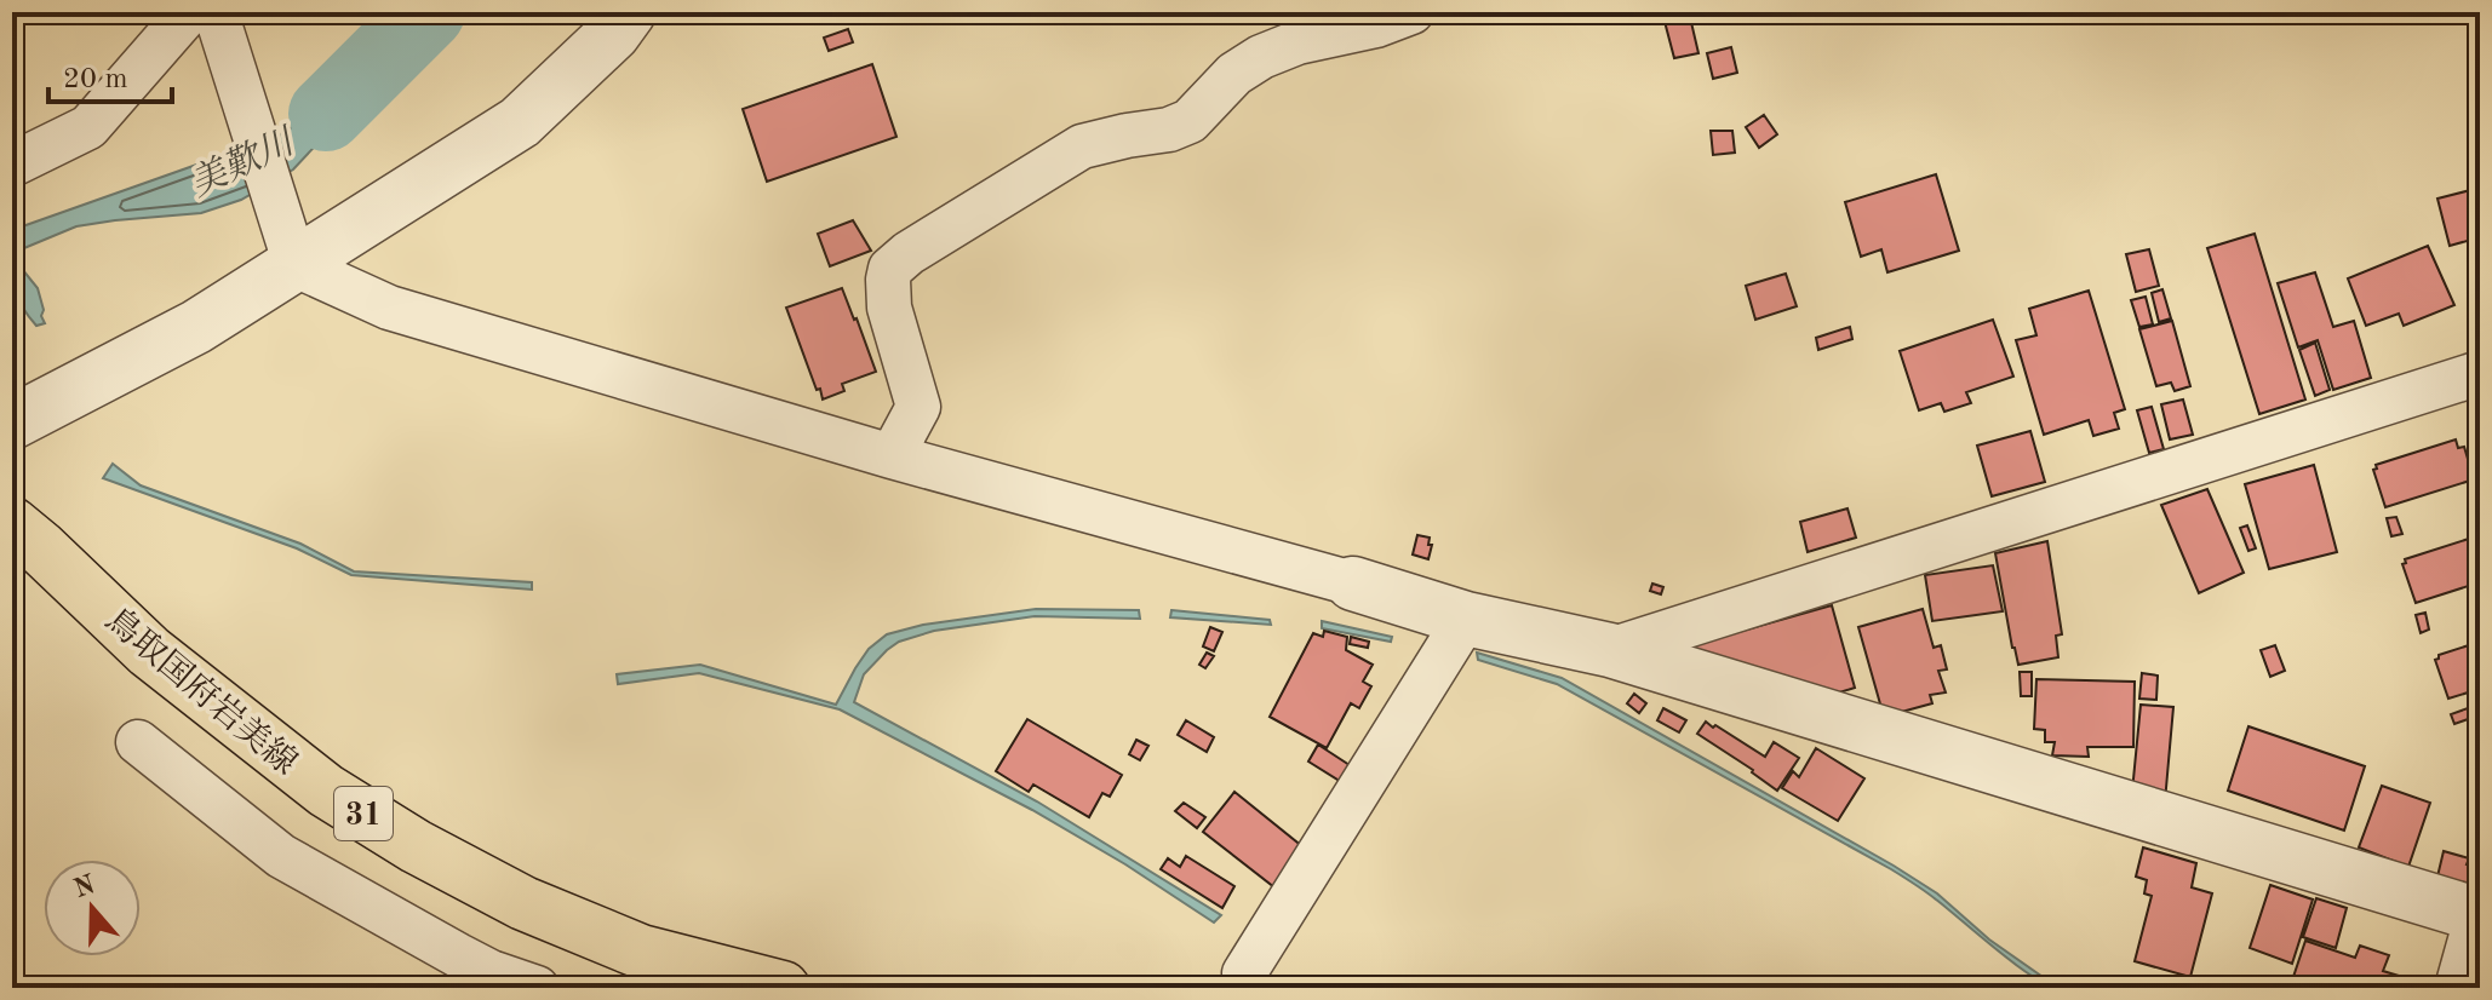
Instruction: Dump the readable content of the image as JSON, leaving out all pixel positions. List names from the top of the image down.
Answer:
{
  "streets": {
    "main road": ["鳥取国府岩美線", "31"]
  },
  "water": ["美歎川"],
  "scale_bar": "20 m",
  "north": "top"
}
